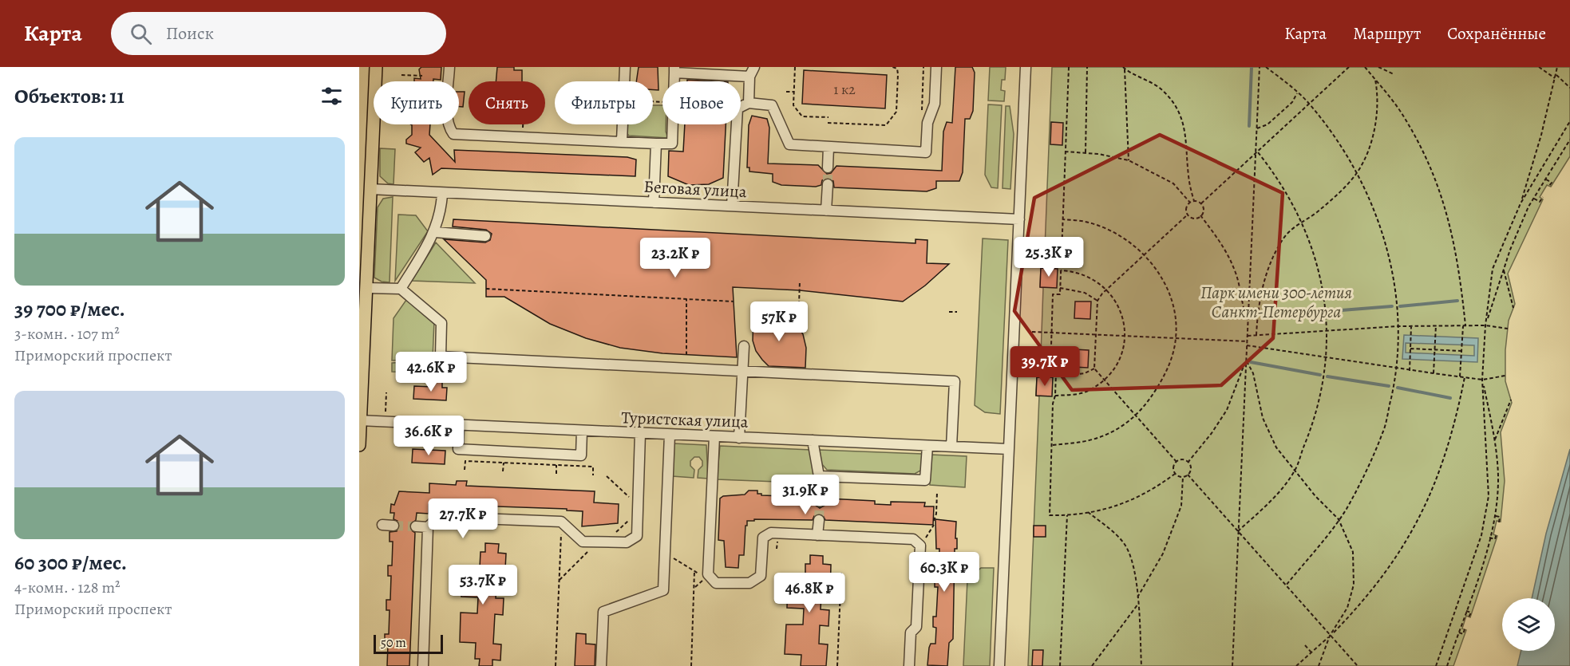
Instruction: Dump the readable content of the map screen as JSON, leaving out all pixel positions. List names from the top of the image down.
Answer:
{
  "streets": {
    "street": ["Беговая улица", "Туристская улица"]
  },
  "parks": ["Парк имени 300-летия Санкт-Петербурга"],
  "house_numbers": ["1 к2"],
  "scale_bar": "50 m",
  "page": {
    "header": "Карта",
    "search": "Поиск",
    "nav": ["Карта", "Маршрут", "Сохранённые"],
    "heading": "Объектов: 11",
    "chip": [
      "Купить",
      "Снять",
      "Фильтры",
      "Новое"
    ],
    "list": [
      {
        "name": "39 700 ₽/мес.",
        "note": "3-комн. · 107 m² · Приморский проспект"
      },
      {
        "name": "60 300 ₽/мес.",
        "note": "4-комн. · 128 m² · Приморский проспект"
      }
    ],
    "price": [
      "25.3K ₽",
      "23.2K ₽",
      "57K ₽",
      "39.7K ₽",
      "42.6K ₽",
      "36.6K ₽",
      "31.9K ₽",
      "27.7K ₽",
      "60.3K ₽",
      "53.7K ₽",
      "46.8K ₽"
    ],
    "scale": "50 m"
  }
}
